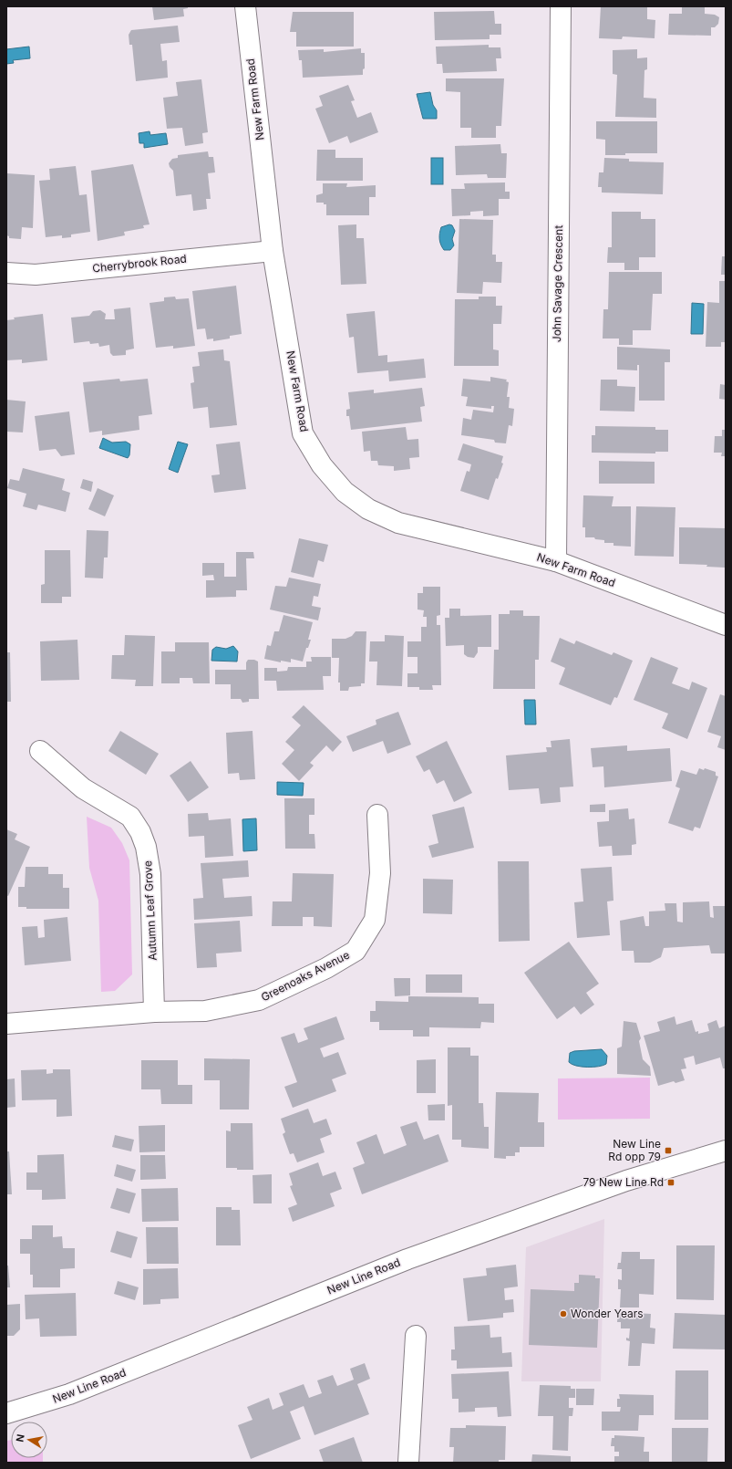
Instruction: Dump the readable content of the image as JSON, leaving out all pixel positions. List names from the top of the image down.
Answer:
{
  "streets": {
    "street": [
      "New Farm Road",
      "Cherrybrook Road",
      "John Savage Crescent",
      "Autumn Leaf Grove",
      "Greenoaks Avenue",
      "New Line Road"
    ]
  },
  "crossings": [
    ["New Farm Road", "Cherrybrook Road"],
    ["New Farm Road", "John Savage Crescent"],
    ["Autumn Leaf Grove", "Greenoaks Avenue"]
  ],
  "places": {
    "transit": ["New Line Rd opp 79", "79 New Line Rd"],
    "other": ["Wonder Years"]
  },
  "north": "left"
}
